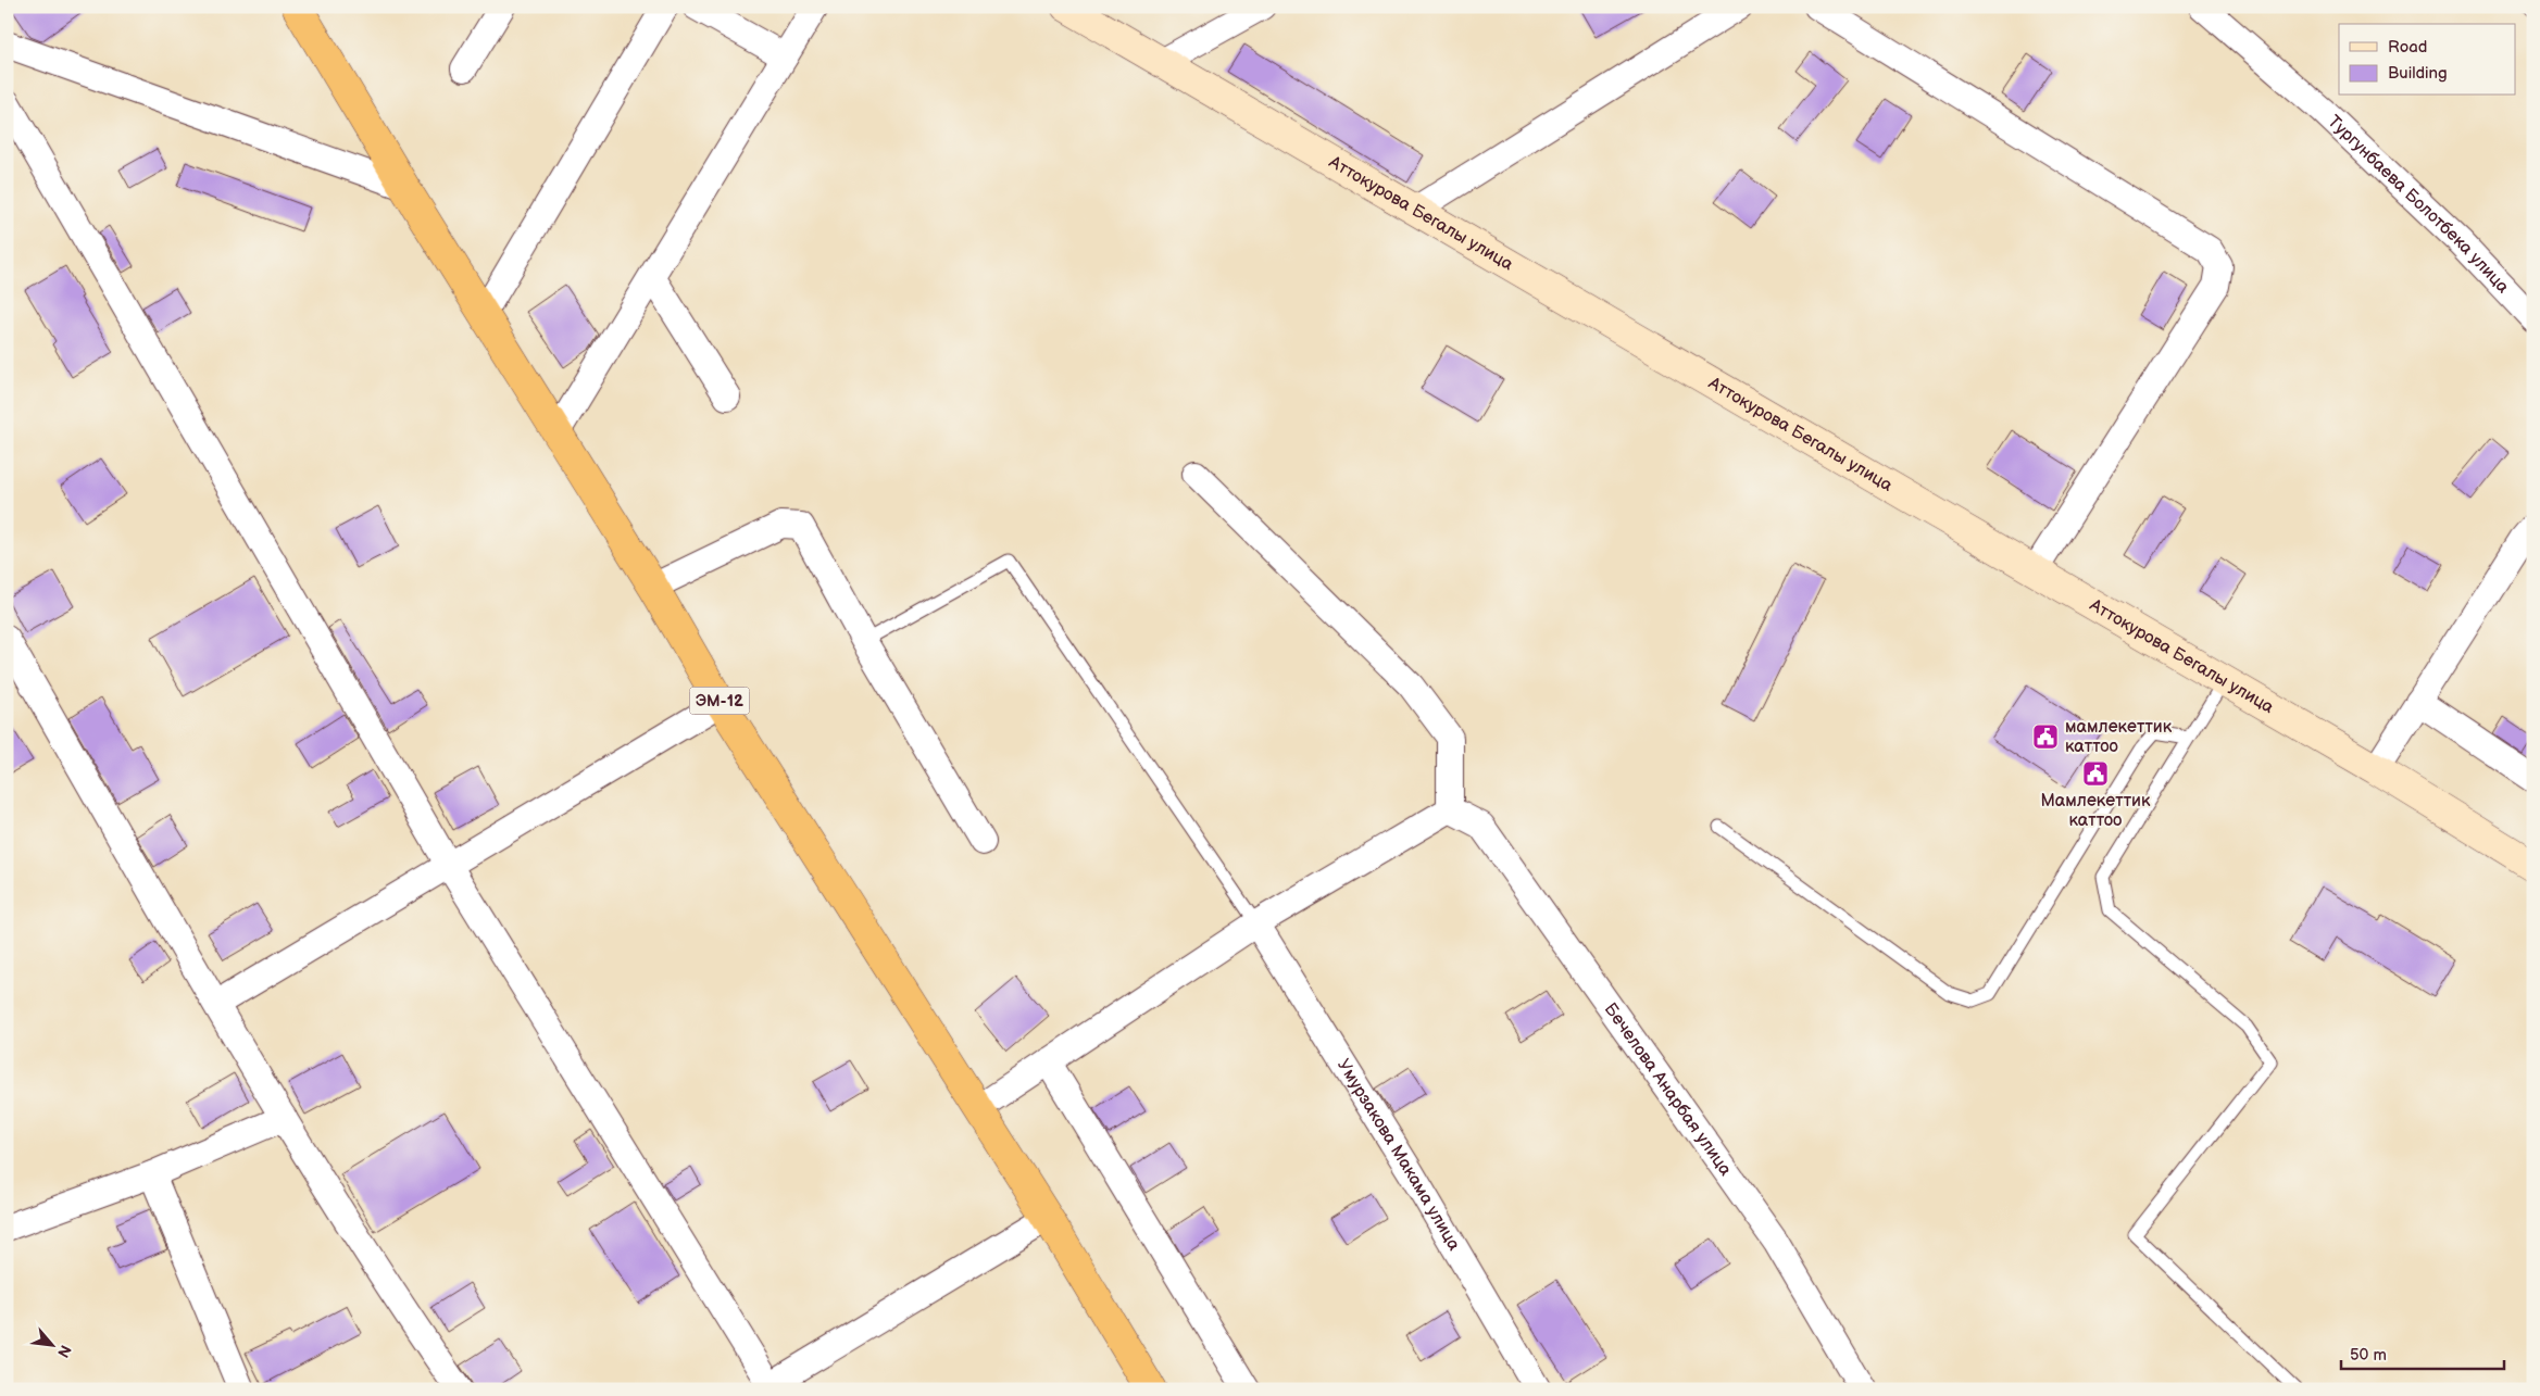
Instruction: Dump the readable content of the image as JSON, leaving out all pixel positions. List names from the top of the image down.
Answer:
{
  "streets": {
    "highway": ["ЭМ-12"],
    "main road": ["Аттокурова Бегалы улица"],
    "street": ["Тургунбаева Болотбека улица", "Бечелова Анарбая улица", "Умурзакова Макама улица"]
  },
  "places": {
    "public building": ["мамлекеттик каттоо", "Мамлекеттик каттоо"]
  },
  "legend": ["Road", "Building"],
  "scale_bar": "50 m",
  "north": "bottom right"
}
